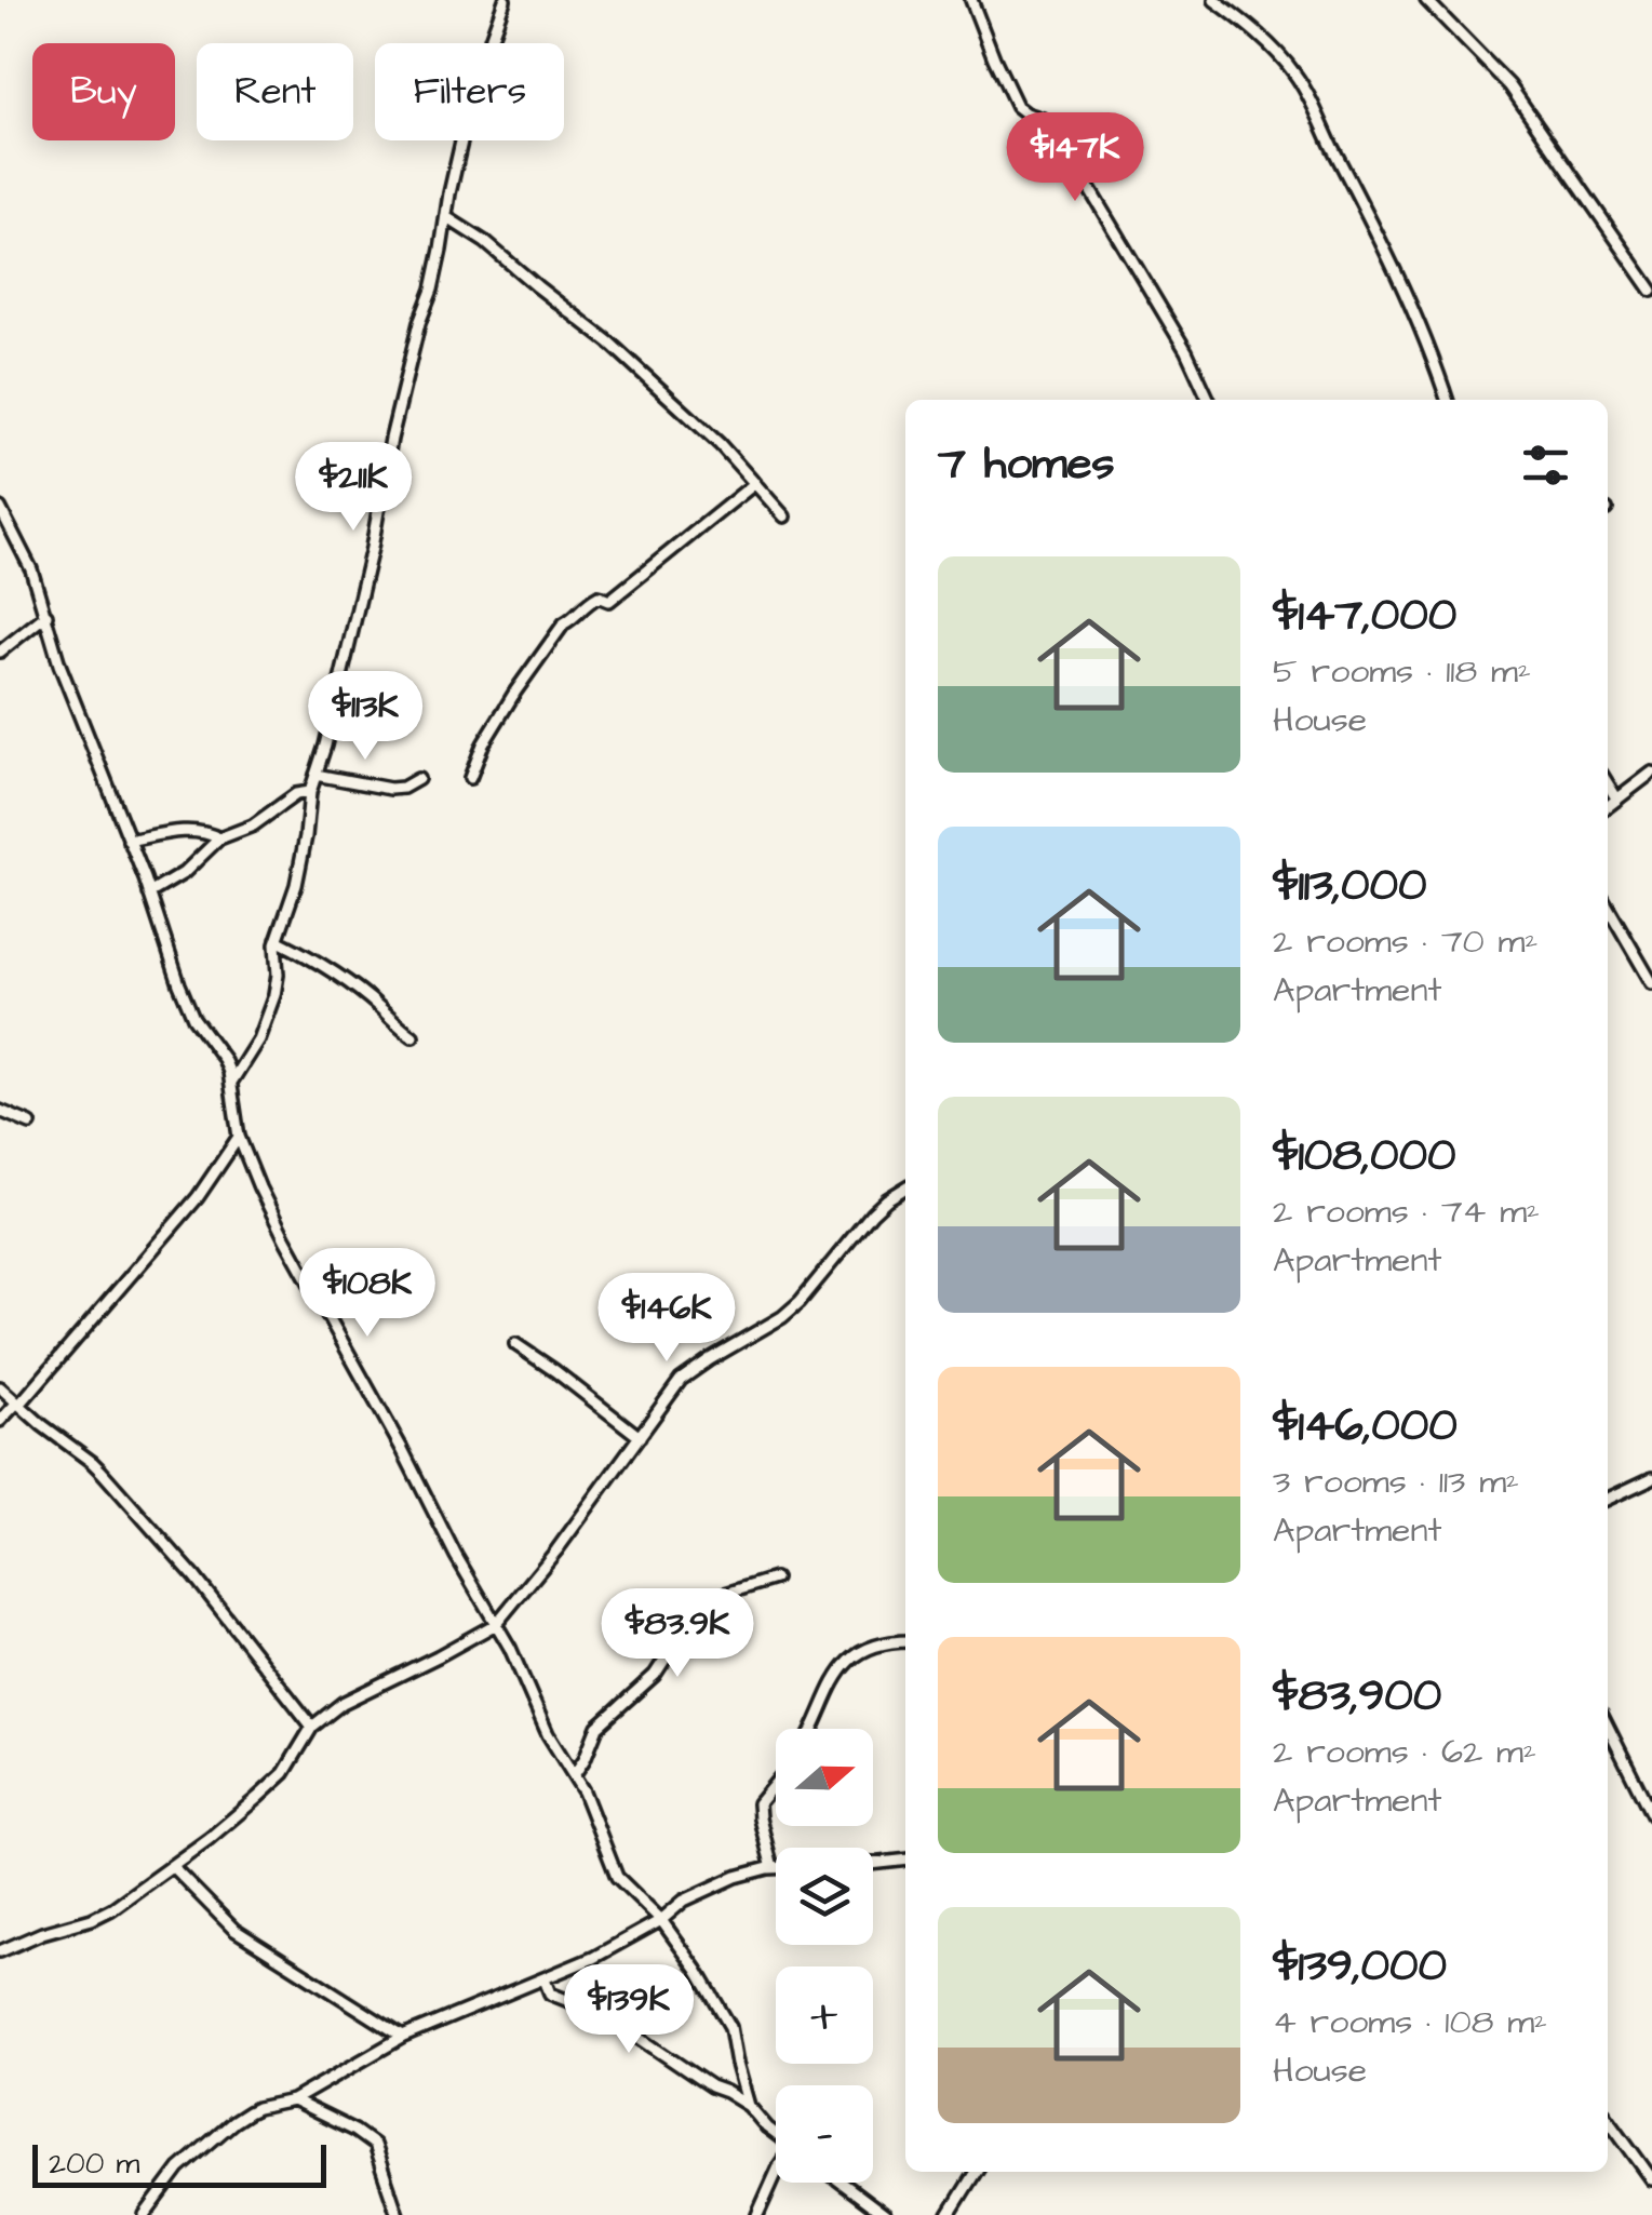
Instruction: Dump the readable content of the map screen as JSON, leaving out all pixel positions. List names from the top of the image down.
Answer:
{
  "scale_bar": "200 m",
  "north": "right",
  "page": {
    "chip": ["Buy", "Rent", "Filters"],
    "price": [
      "$147K",
      "$211K",
      "$113K",
      "$108K",
      "$146K",
      "$83.9K",
      "$139K"
    ],
    "heading": "7 homes",
    "list": [
      {
        "name": "$147,000",
        "note": "5 rooms · 118 m² · House"
      },
      {
        "name": "$113,000",
        "note": "2 rooms · 70 m² · Apartment"
      },
      {
        "name": "$108,000",
        "note": "2 rooms · 74 m² · Apartment"
      },
      {
        "name": "$146,000",
        "note": "3 rooms · 113 m² · Apartment"
      },
      {
        "name": "$83,900",
        "note": "2 rooms · 62 m² · Apartment"
      },
      {
        "name": "$139,000",
        "note": "4 rooms · 108 m² · House"
      }
    ],
    "map_buttons": ["+", "−"],
    "scale": "200 m"
  }
}
